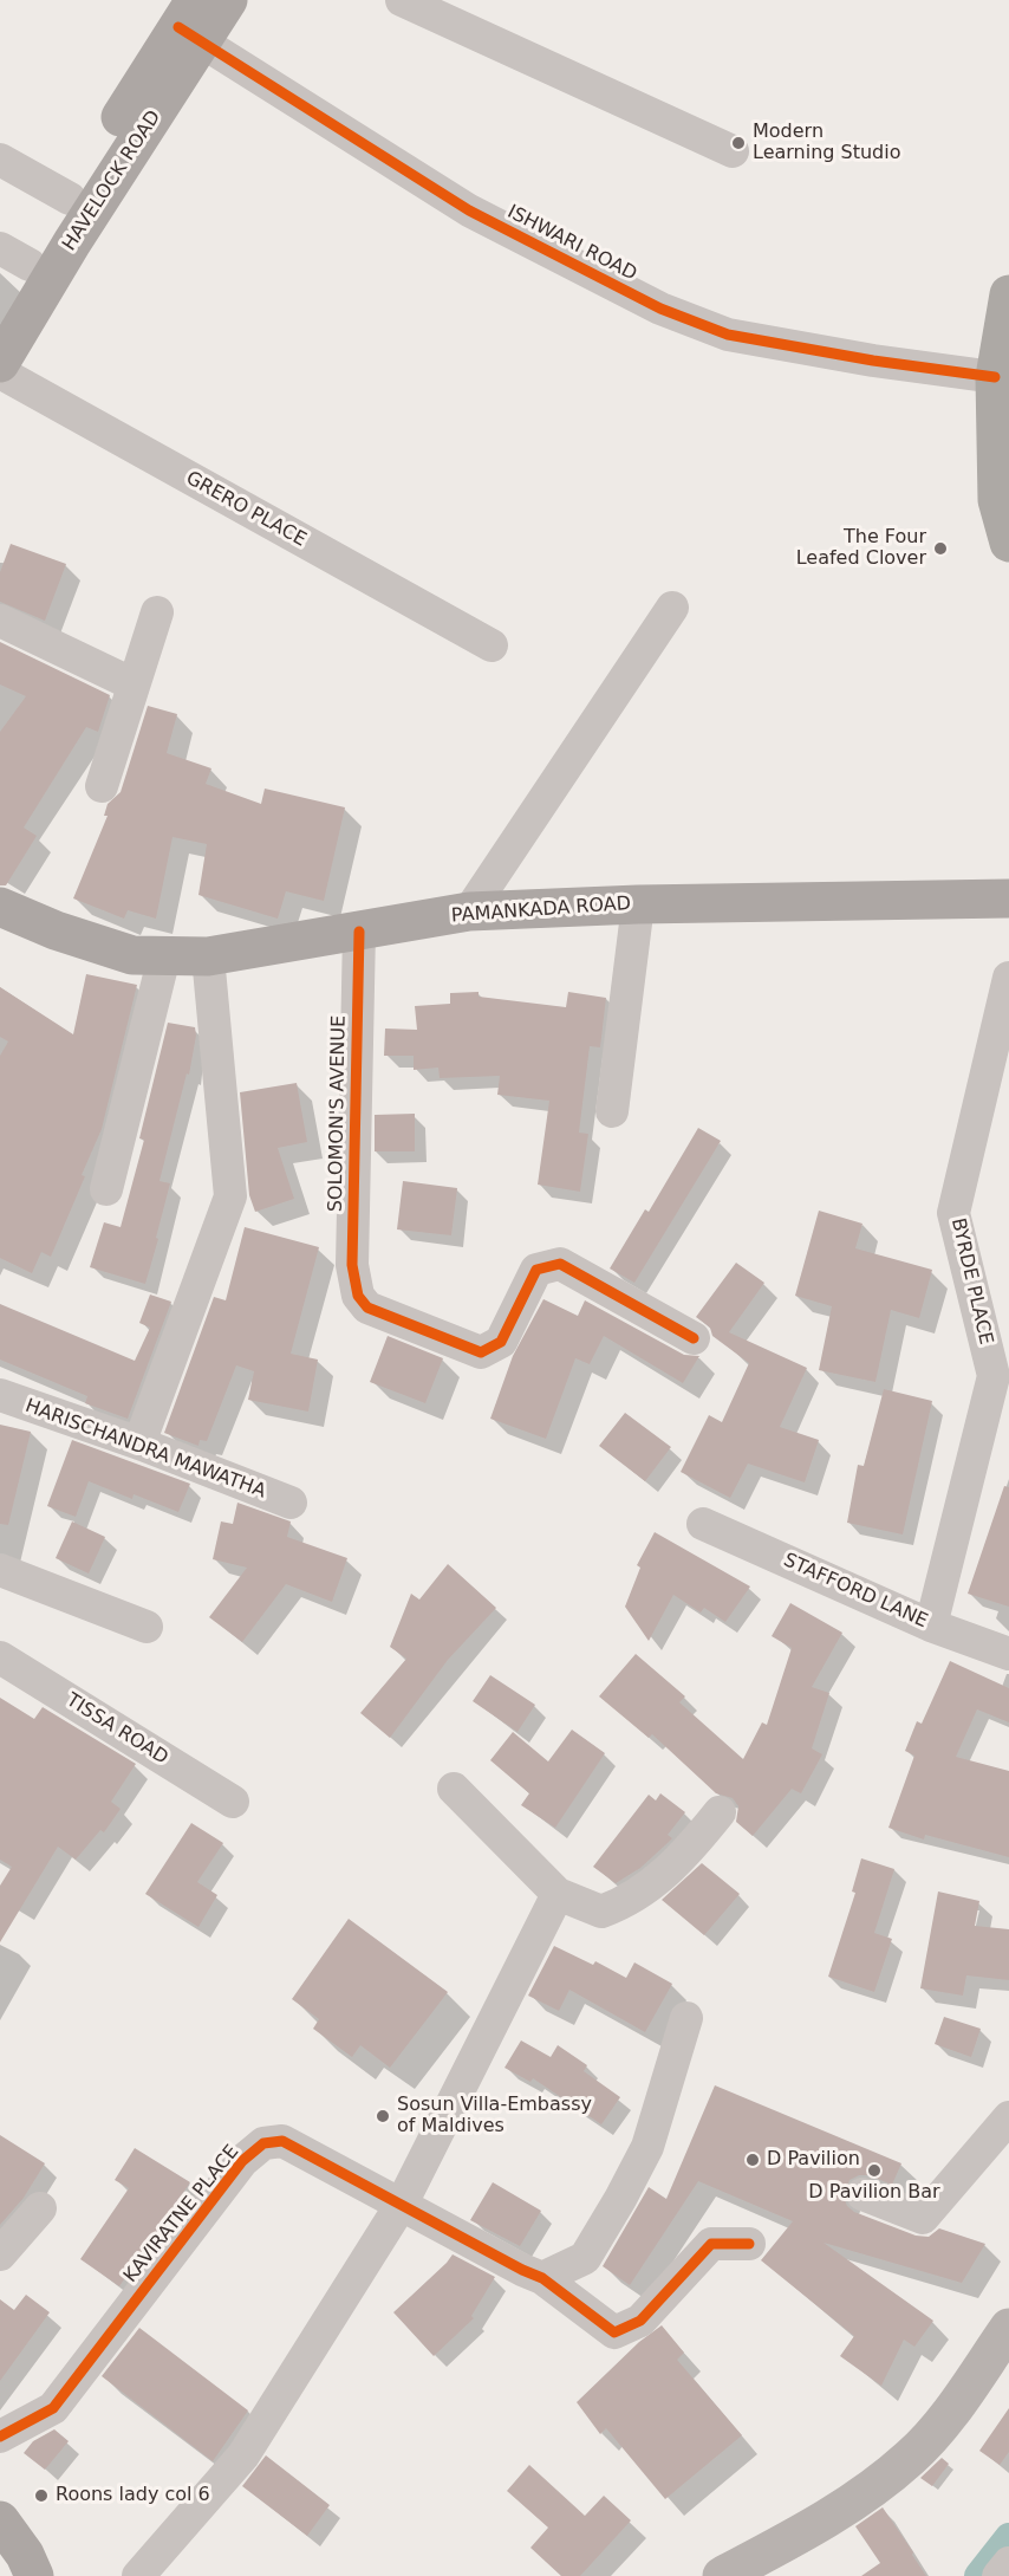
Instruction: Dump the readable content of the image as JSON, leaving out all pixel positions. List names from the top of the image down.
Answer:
{
  "streets": {
    "main road": ["HAVELOCK ROAD", "PAMANKADA ROAD"],
    "street": [
      "ISHWARI ROAD",
      "GRERO PLACE",
      "SOLOMON'S AVENUE",
      "BYRDE PLACE",
      "HARISCHANDRA MAWATHA",
      "STAFFORD LANE",
      "TISSA ROAD",
      "KAVIRATNE PLACE"
    ]
  },
  "crossings": [
    ["HAVELOCK ROAD", "ISHWARI ROAD"],
    ["PAMANKADA ROAD", "SOLOMON'S AVENUE"],
    ["BYRDE PLACE", "STAFFORD LANE"]
  ],
  "places": [
    "Modern Learning Studio",
    "The Four Leafed Clover",
    "Sosun Villa-Embassy of Maldives",
    "D Pavilion",
    "D Pavilion Bar",
    "Roons lady col 6"
  ]
}
